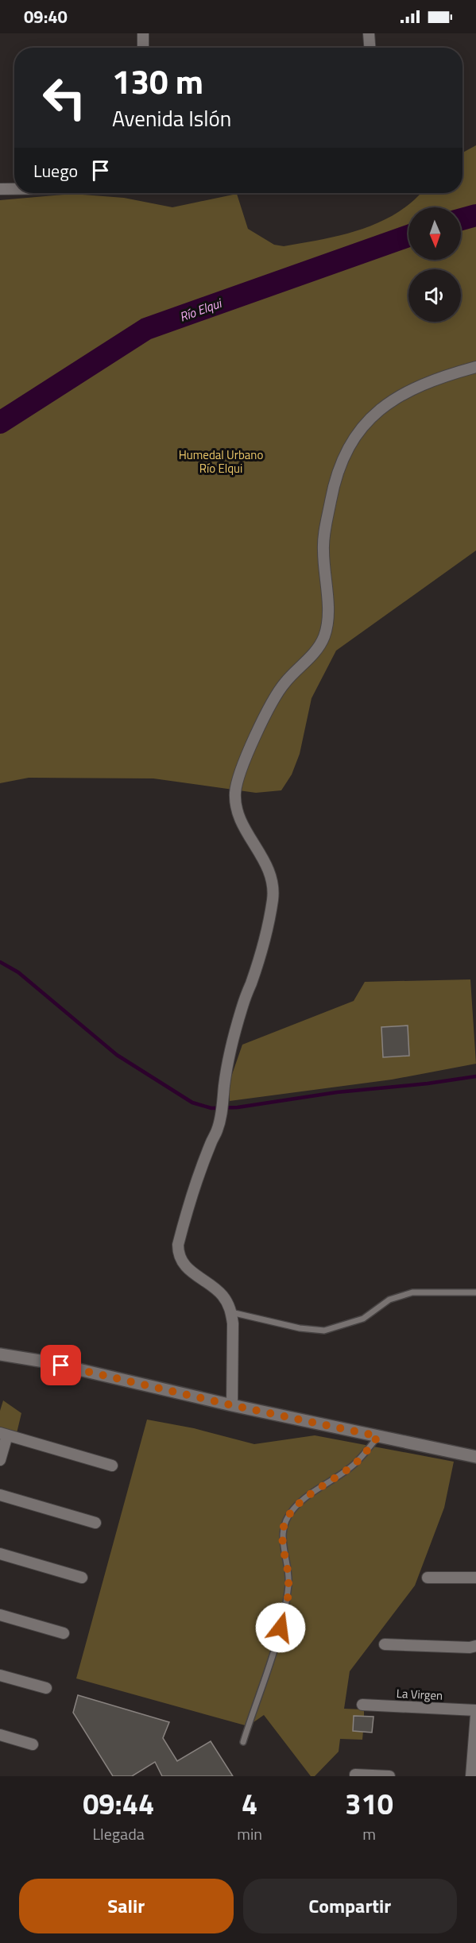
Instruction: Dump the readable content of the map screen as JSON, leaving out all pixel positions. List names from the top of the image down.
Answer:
{
  "streets": {
    "street": ["La Virgen"]
  },
  "water": ["Río Elqui"],
  "parks": ["Humedal Urbano Río Elqui"],
  "north": "bottom",
  "page": {
    "status": "09:40",
    "turn": ["130 m", "Avenida Islón"],
    "then": "Luego",
    "eta": [
      "09:44",
      "Llegada",
      "4",
      "min",
      "310",
      "m"
    ],
    "buttons": ["Salir", "Compartir"]
  }
}
